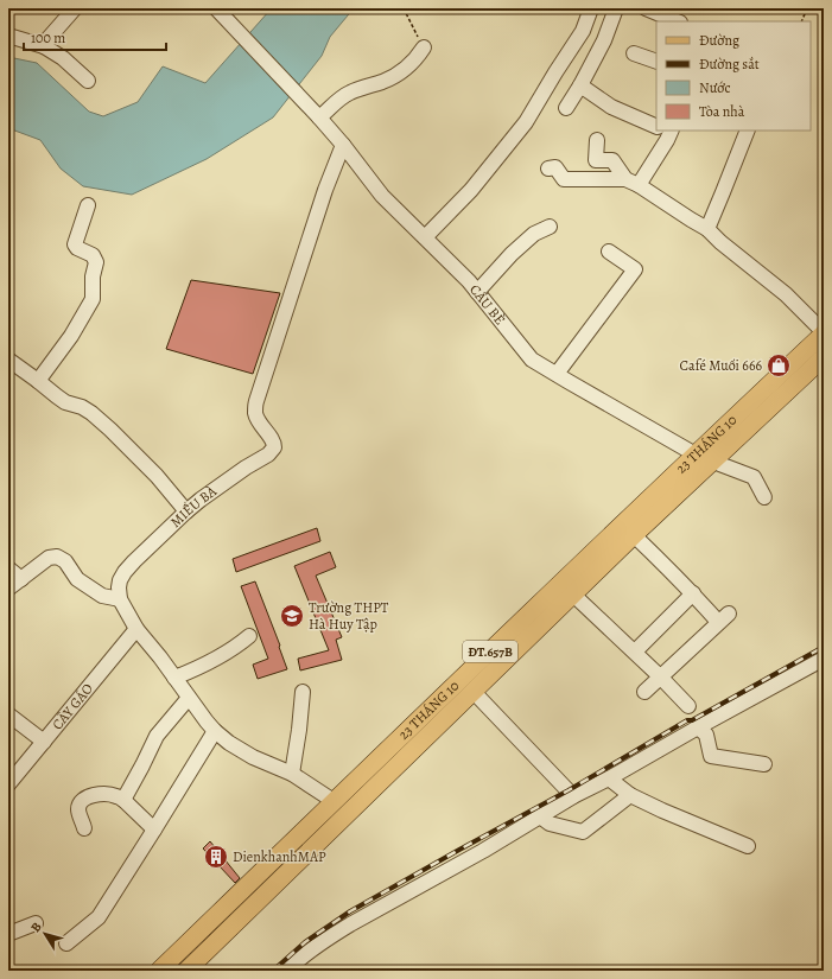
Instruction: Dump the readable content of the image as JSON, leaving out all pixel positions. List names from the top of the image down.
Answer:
{
  "streets": {
    "main road": ["23 THÁNG 10", "ĐT.657B"],
    "street": ["CẦU BÈ", "MIẾU BÀ", "CÂY GÁO"]
  },
  "crossings": [
    ["CẦU BÈ", "23 THÁNG 10"],
    ["CẦU BÈ", "MIẾU BÀ"]
  ],
  "places": {
    "shop": ["Café Muối 666"],
    "school or university": ["Trường THPT Hà Huy Tập"],
    "building": ["DienkhanhMAP"]
  },
  "legend": [
    "Đường",
    "Đường sắt",
    "Nước",
    "Tòa nhà"
  ],
  "scale_bar": "100 m",
  "north": "top left"
}
